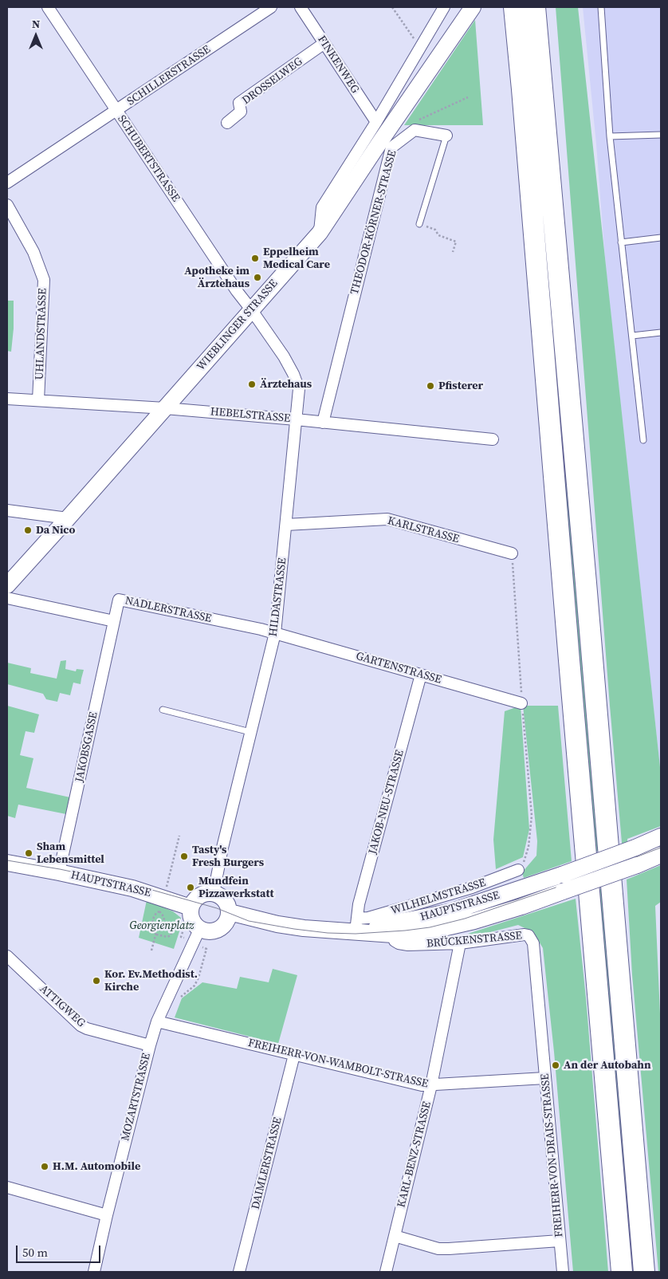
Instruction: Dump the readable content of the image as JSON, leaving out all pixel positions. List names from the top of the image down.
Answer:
{
  "streets": {
    "street": [
      "FINKENWEG",
      "SCHILLERSTRASSE",
      "DROSSELWEG",
      "SCHUBERTSTRASSE",
      "THEODOR-KÖRNER-STRASSE",
      "WIEBLINGER STRASSE",
      "UHLANDSTRASSE",
      "HEBELSTRASSE",
      "KARLSTRASSE",
      "HILDASTRASSE",
      "NADLERSTRASSE",
      "GARTENSTRASSE",
      "JAKOBSGASSE",
      "JAKOB-NEU-STRASSE",
      "HAUPTSTRASSE",
      "WILHELMSTRASSE",
      "BRÜCKENSTRASSE",
      "ATTIGWEG",
      "FREIHERR-VON-WAMBOLT-STRASSE",
      "MOZARTSTRASSE",
      "KARL-BENZ-STRASSE",
      "FREIHERR-VON-DRAIS-STRASSE",
      "DAIMLERSTRASSE"
    ]
  },
  "crossings": [
    ["FINKENWEG", "DROSSELWEG"],
    ["SCHILLERSTRASSE", "SCHUBERTSTRASSE"],
    ["SCHUBERTSTRASSE", "WIEBLINGER STRASSE"],
    ["SCHUBERTSTRASSE", "HILDASTRASSE"],
    ["THEODOR-KÖRNER-STRASSE", "HEBELSTRASSE"],
    ["WIEBLINGER STRASSE", "HEBELSTRASSE"],
    ["WIEBLINGER STRASSE", "HILDASTRASSE"],
    ["UHLANDSTRASSE", "HEBELSTRASSE"],
    ["HEBELSTRASSE", "HILDASTRASSE"],
    ["KARLSTRASSE", "HILDASTRASSE"],
    ["HILDASTRASSE", "NADLERSTRASSE"],
    ["HILDASTRASSE", "GARTENSTRASSE"],
    ["HILDASTRASSE", "HAUPTSTRASSE"],
    ["HILDASTRASSE", "MOZARTSTRASSE"],
    ["NADLERSTRASSE", "GARTENSTRASSE"],
    ["NADLERSTRASSE", "JAKOBSGASSE"],
    ["GARTENSTRASSE", "JAKOB-NEU-STRASSE"],
    ["JAKOBSGASSE", "HAUPTSTRASSE"],
    ["JAKOB-NEU-STRASSE", "HAUPTSTRASSE"],
    ["JAKOB-NEU-STRASSE", "WILHELMSTRASSE"],
    ["HAUPTSTRASSE", "WILHELMSTRASSE"],
    ["HAUPTSTRASSE", "BRÜCKENSTRASSE"],
    ["HAUPTSTRASSE", "MOZARTSTRASSE"],
    ["BRÜCKENSTRASSE", "KARL-BENZ-STRASSE"],
    ["BRÜCKENSTRASSE", "FREIHERR-VON-DRAIS-STRASSE"],
    ["ATTIGWEG", "MOZARTSTRASSE"],
    ["FREIHERR-VON-WAMBOLT-STRASSE", "MOZARTSTRASSE"],
    ["FREIHERR-VON-WAMBOLT-STRASSE", "KARL-BENZ-STRASSE"],
    ["FREIHERR-VON-WAMBOLT-STRASSE", "FREIHERR-VON-DRAIS-STRASSE"],
    ["FREIHERR-VON-WAMBOLT-STRASSE", "DAIMLERSTRASSE"]
  ],
  "parks": ["Georgienplatz"],
  "places": [
    "Eppelheim Medical Care",
    "Apotheke im Ärztehaus",
    "Ärztehaus",
    "Pfisterer",
    "Da Nico",
    "Sham Lebensmittel",
    "Tasty's Fresh Burgers",
    "Mundfein Pizzawerkstatt",
    "Kor. Ev.Methodist. Kirche",
    "An der Autobahn",
    "H.M. Automobile"
  ],
  "scale_bar": "50 m",
  "north": "top"
}
